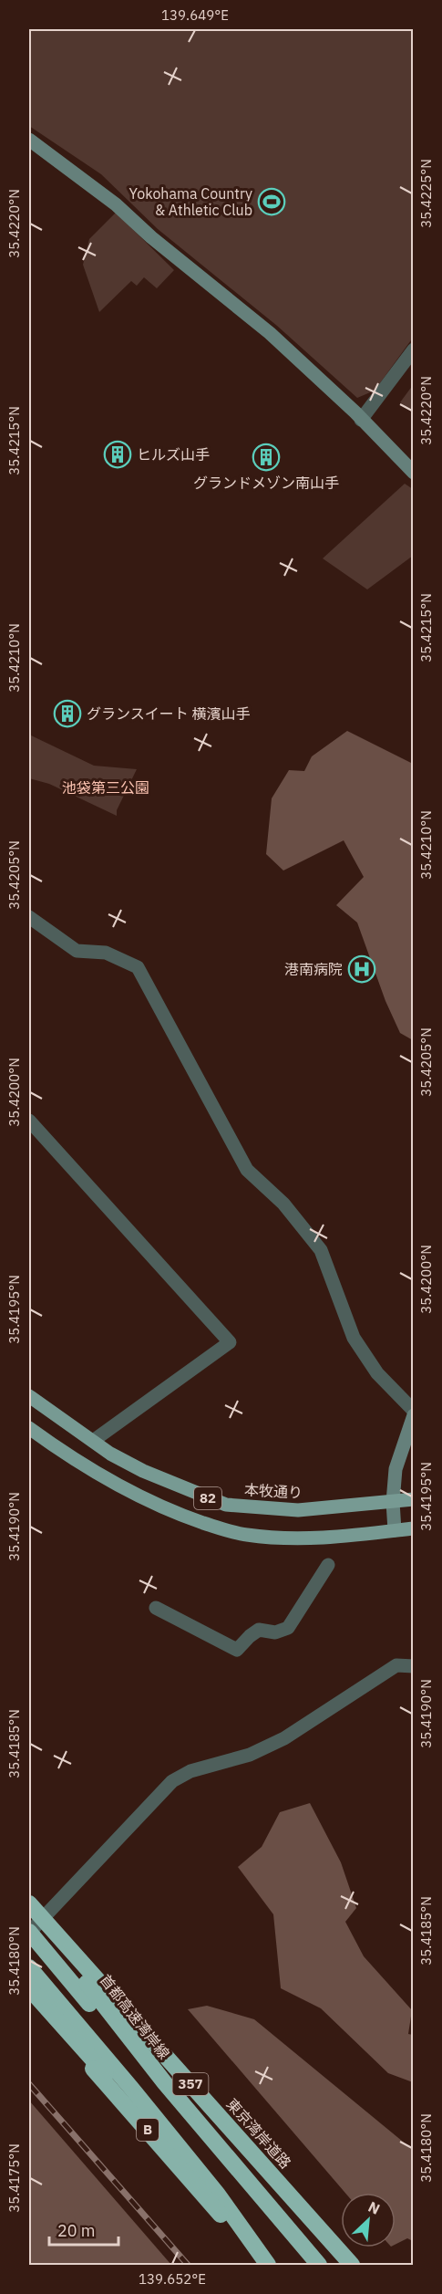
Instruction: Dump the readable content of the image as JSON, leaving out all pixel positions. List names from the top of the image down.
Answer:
{
  "streets": {
    "highway": [
      "首都高速湾岸線",
      "357",
      "B",
      "東京湾岸道路"
    ],
    "main road": ["本牧通り", "82"]
  },
  "crossings": [
    ["首都高速湾岸線", "東京湾岸道路"]
  ],
  "parks": ["池袋第三公園"],
  "places": {
    "sports": ["Yokohama Country & Athletic Club"],
    "building": ["ヒルズ山手", "グランドメゾン南山手", "グランスイート 横濱山手"],
    "hospital": ["港南病院"]
  },
  "scale_bar": "20 m",
  "north": "top right",
  "coordinates": [
    "139.649°E",
    "35.4225°N",
    "35.4220°N",
    "35.4215°N",
    "35.4210°N",
    "35.4205°N",
    "35.4200°N",
    "35.4195°N",
    "35.4190°N",
    "35.4185°N",
    "35.4180°N",
    "35.4175°N",
    "139.652°E"
  ]
}
